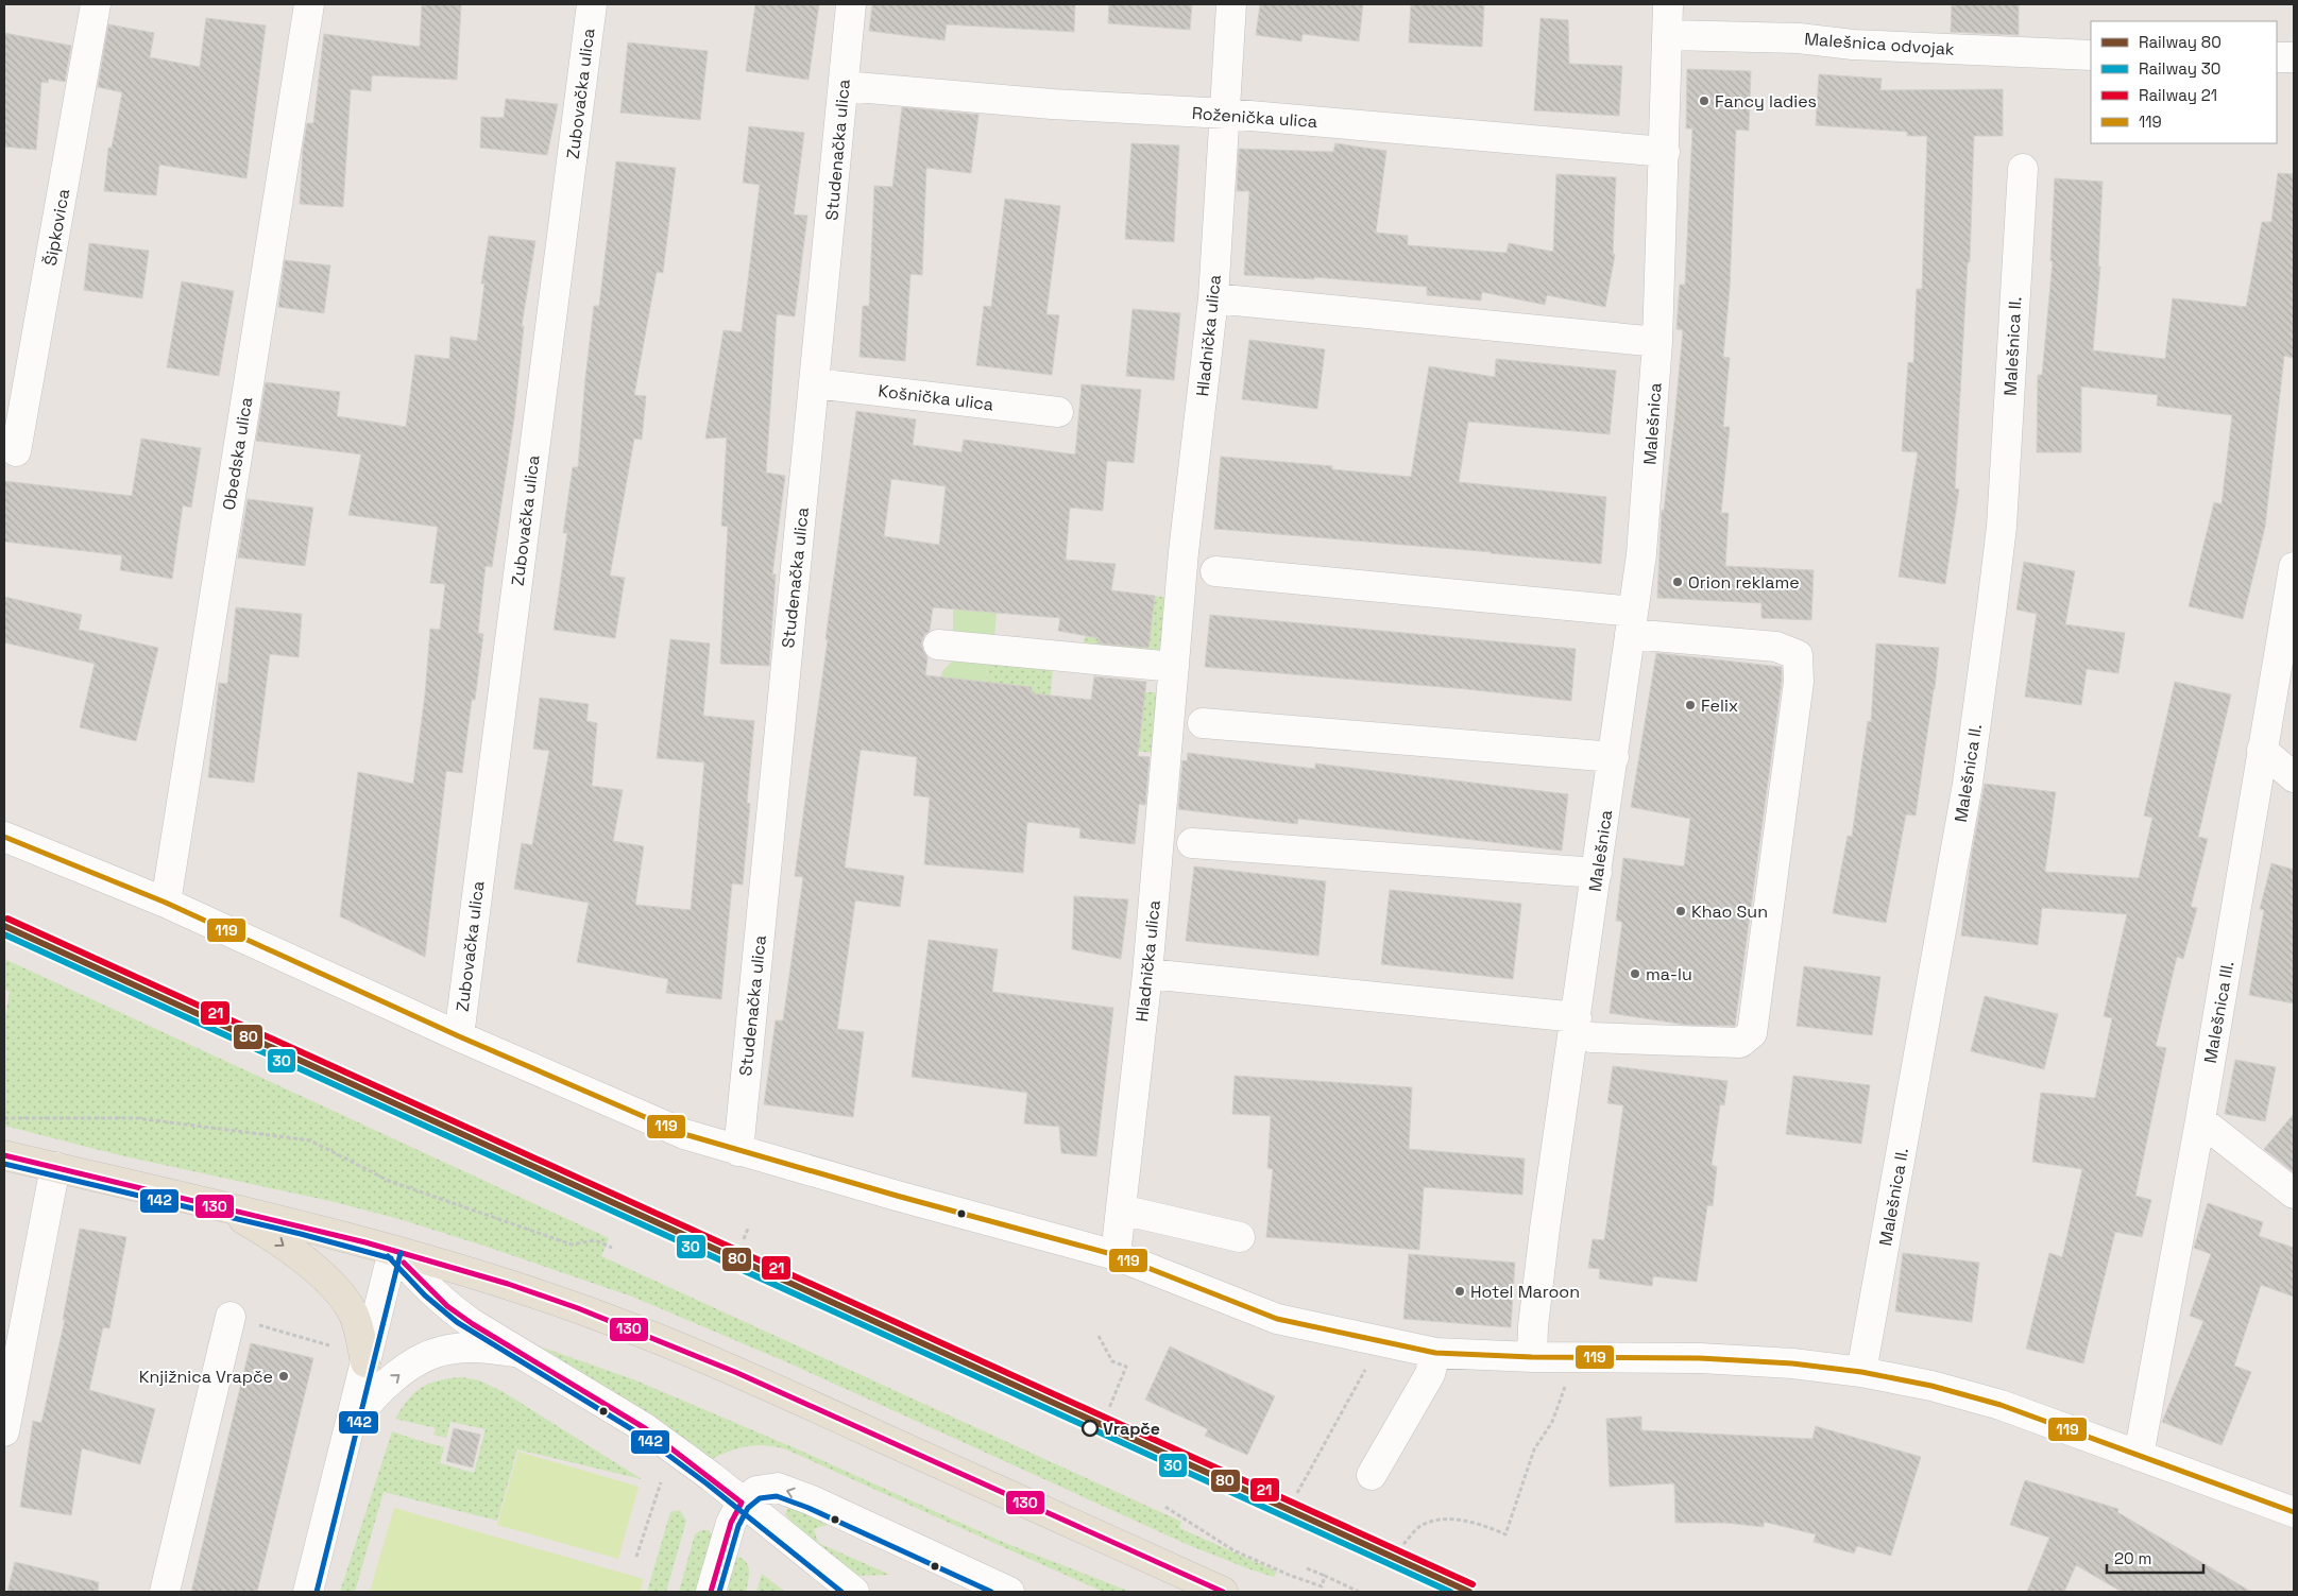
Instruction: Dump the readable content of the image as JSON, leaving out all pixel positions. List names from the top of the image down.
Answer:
{
  "streets": {
    "street": [
      "Malešnica odvojak",
      "Zubovačka ulica",
      "Roženička ulica",
      "Studenačka ulica",
      "Šipkovica",
      "Hladnička ulica",
      "Malešnica II.",
      "Košnička ulica",
      "Malešnica",
      "Obedska ulica",
      "Malešnica III."
    ]
  },
  "crossings": [
    ["Malešnica odvojak", "Malešnica"],
    ["Roženička ulica", "Studenačka ulica"],
    ["Roženička ulica", "Hladnička ulica"],
    ["Roženička ulica", "Malešnica"],
    ["Studenačka ulica", "Košnička ulica"]
  ],
  "places": [
    "Fancy ladies",
    "Orion reklame",
    "Felix",
    "Khao Sun",
    "ma-lu",
    "Hotel Maroon",
    "Knjižnica Vrapče",
    "Vrapče"
  ],
  "lines": [
    "transit line 119",
    "rail line 21",
    "rail line 80",
    "rail line 30",
    "transit line 130",
    "transit line 142"
  ],
  "legend": [
    "Railway 80",
    "Railway 30",
    "Railway 21",
    "119"
  ],
  "scale_bar": "20 m"
}
